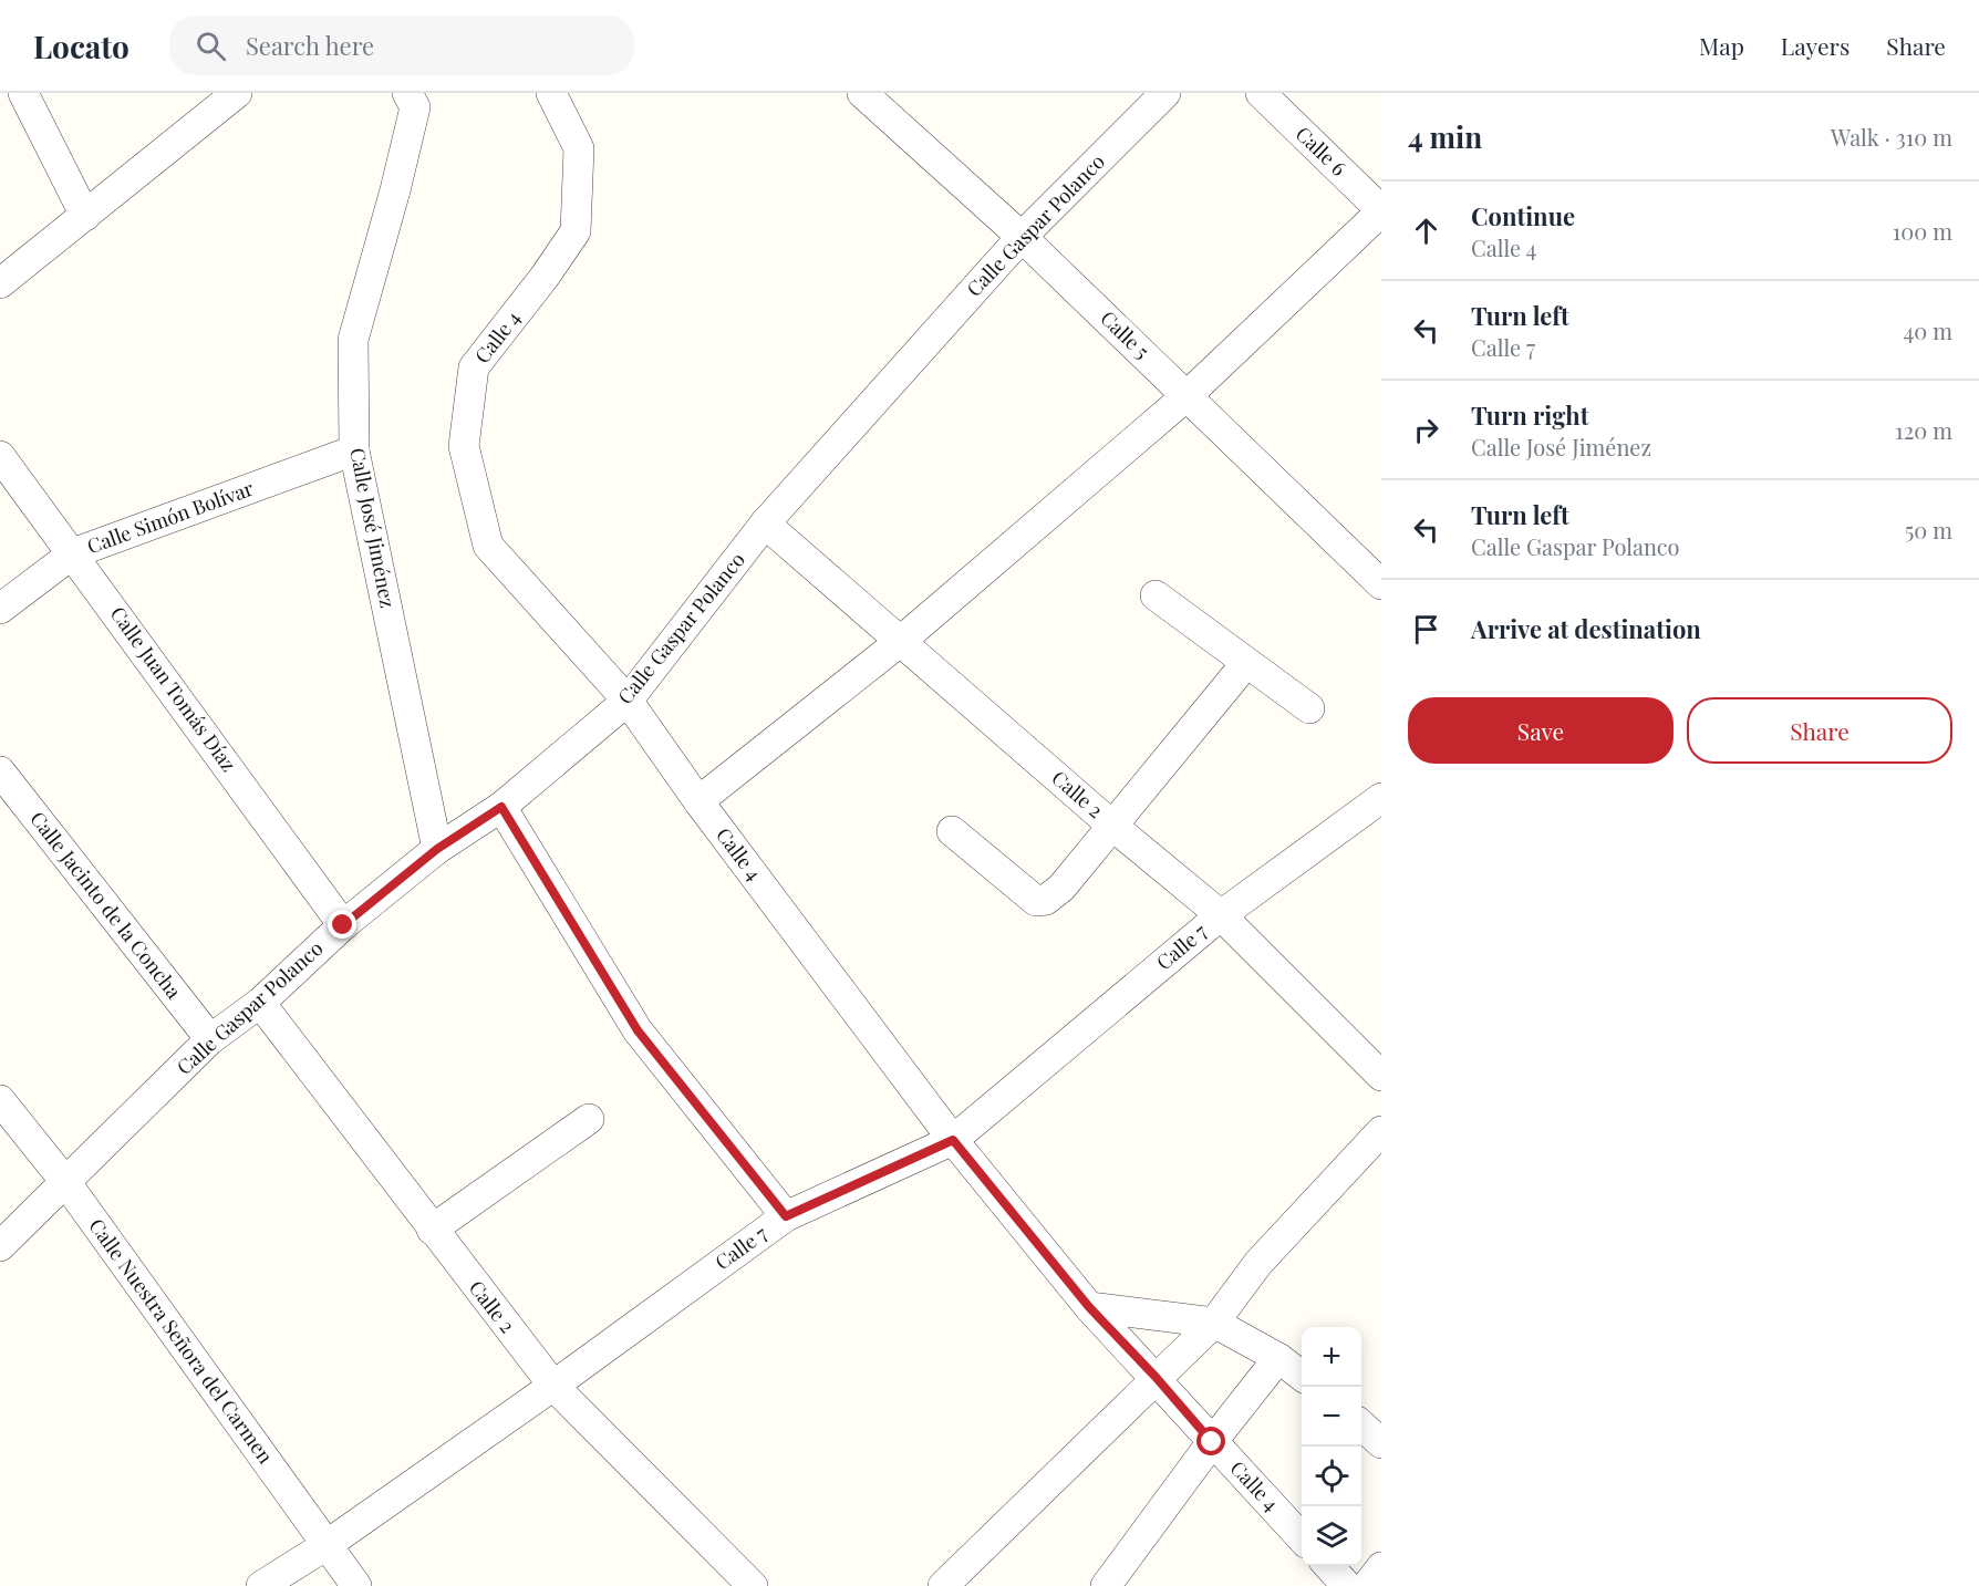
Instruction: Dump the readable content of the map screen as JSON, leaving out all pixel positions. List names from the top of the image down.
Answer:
{
  "streets": {
    "street": [
      "Calle 6",
      "Calle Gaspar Polanco",
      "Calle 5",
      "Calle 4",
      "Calle Simón Bolívar",
      "Calle José Jiménez",
      "Calle Juan Tomás Díaz",
      "Calle 2",
      "Calle Jacinto de la Concha",
      "Calle 7",
      "Calle Nuestra Señora del Carmen"
    ]
  },
  "crossings": [
    ["Calle Gaspar Polanco", "Calle 5"],
    ["Calle Gaspar Polanco", "Calle 4"],
    ["Calle Gaspar Polanco", "Calle José Jiménez"],
    ["Calle Gaspar Polanco", "Calle Juan Tomás Díaz"],
    ["Calle Gaspar Polanco", "Calle 2"],
    ["Calle Gaspar Polanco", "Calle Jacinto de la Concha"],
    ["Calle Gaspar Polanco", "Calle Nuestra Señora del Carmen"],
    ["Calle 4", "Calle 7"],
    ["Calle Simón Bolívar", "Calle José Jiménez"],
    ["Calle Simón Bolívar", "Calle Juan Tomás Díaz"],
    ["Calle 2", "Calle 7"],
    ["Calle 7", "Calle Nuestra Señora del Carmen"]
  ],
  "page": {
    "header": "Locato",
    "search": "Search here",
    "nav": ["Map", "Layers", "Share"],
    "heading": ["4 min", "Walk · 310 m"],
    "list": [
      ["Continue", "Calle 4", "100 m"],
      ["Turn left", "Calle 7", "40 m"],
      ["Turn right", "Calle José Jiménez", "120 m"],
      ["Turn left", "Calle Gaspar Polanco", "50 m"],
      "Arrive at destination"
    ],
    "buttons": ["Save", "Share"],
    "map_buttons": ["+", "−"]
  }
}
